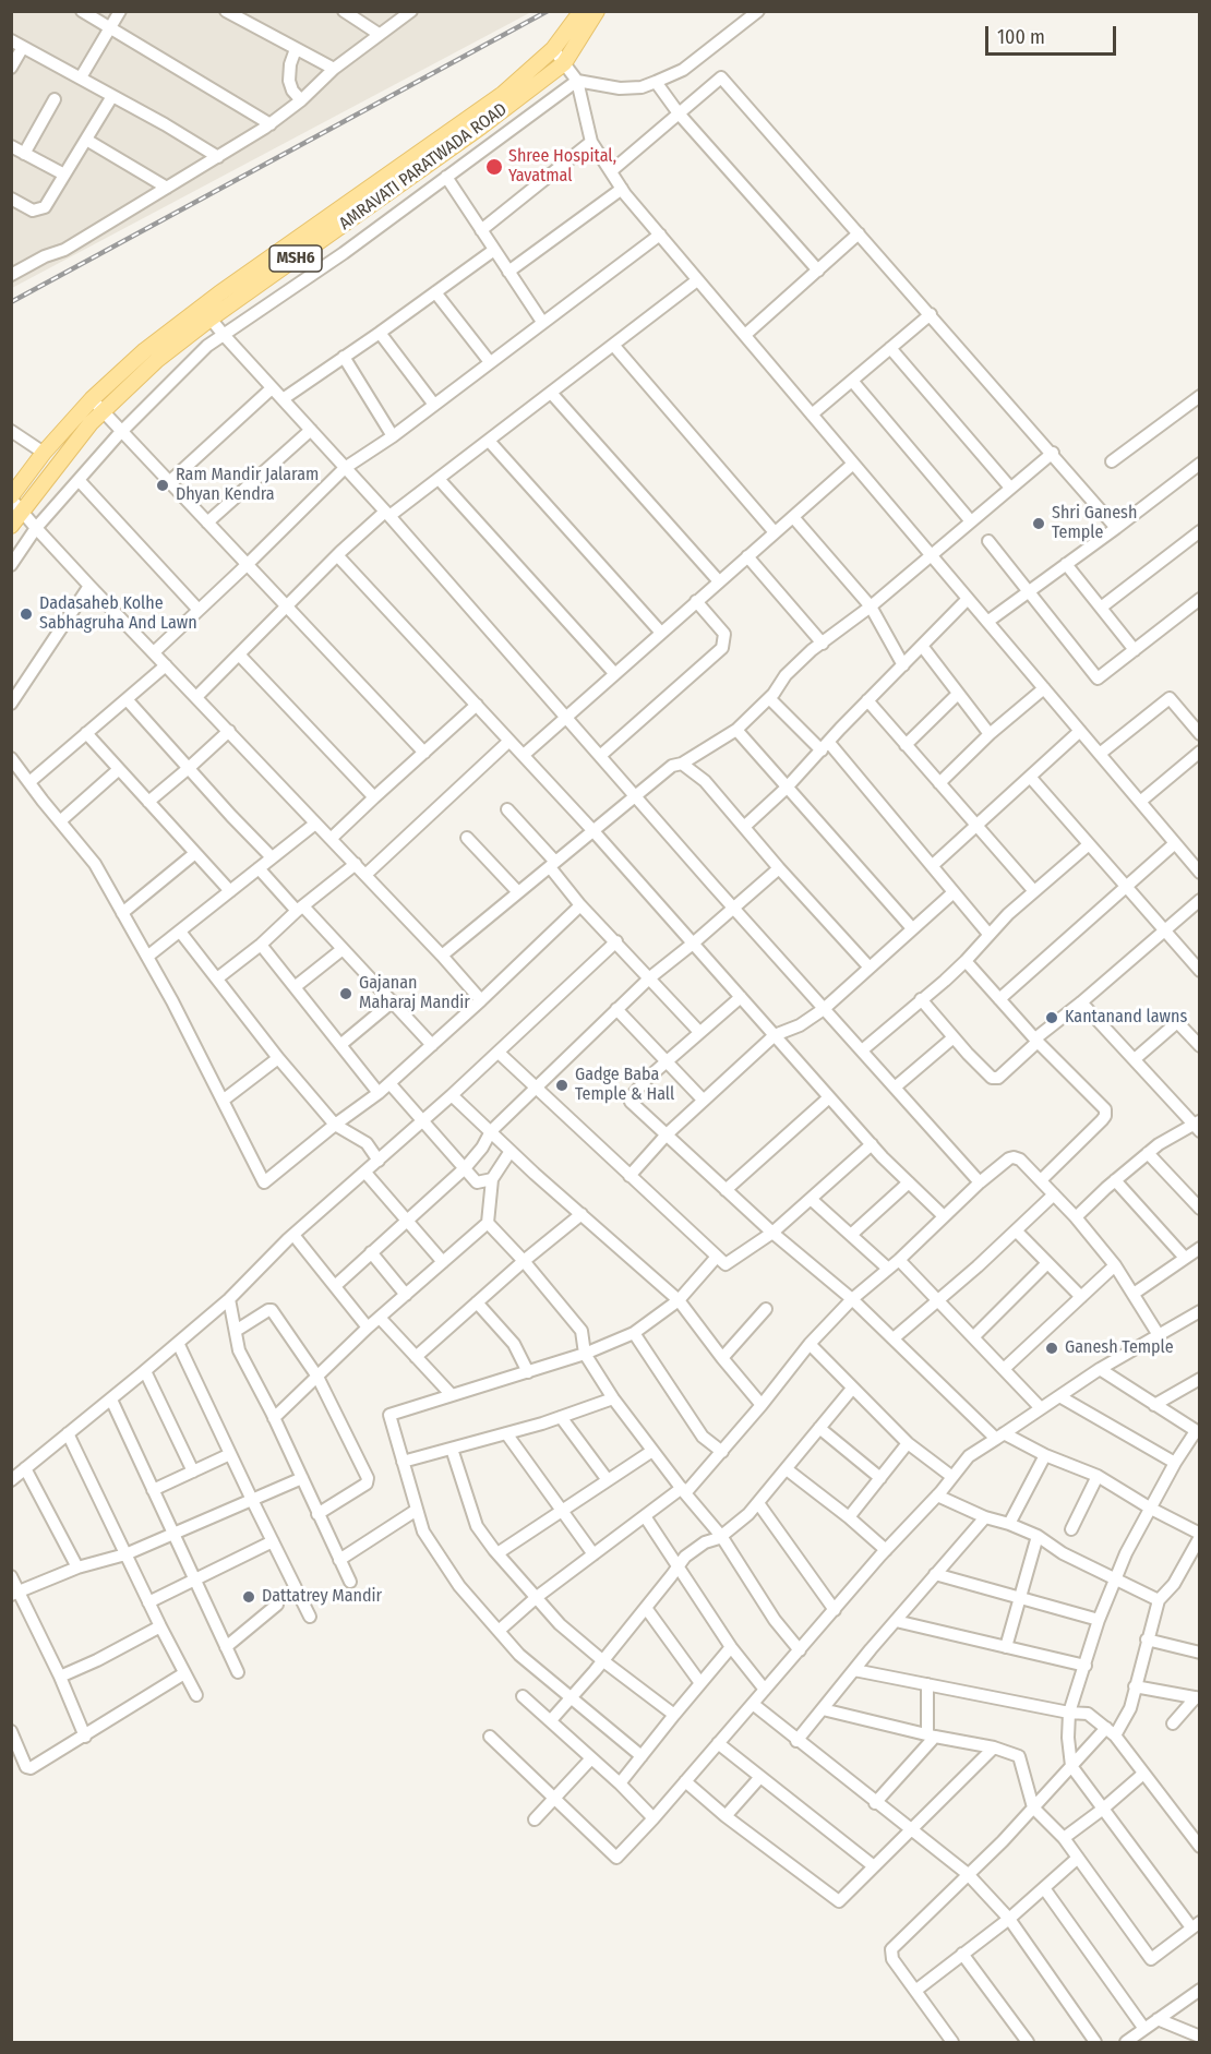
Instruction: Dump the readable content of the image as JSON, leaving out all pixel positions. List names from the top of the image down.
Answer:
{
  "streets": {
    "main road": ["AMRAVATI PARATWADA ROAD", "MSH6"]
  },
  "places": [
    "Shree Hospital, Yavatmal",
    "Ram Mandir Jalaram Dhyan Kendra",
    "Shri Ganesh Temple",
    "Dadasaheb Kolhe Sabhagruha And Lawn",
    "Gajanan Maharaj Mandir",
    "Kantanand lawns",
    "Gadge Baba Temple & Hall",
    "Ganesh Temple",
    "Dattatrey Mandir"
  ],
  "scale_bar": "100 m"
}
